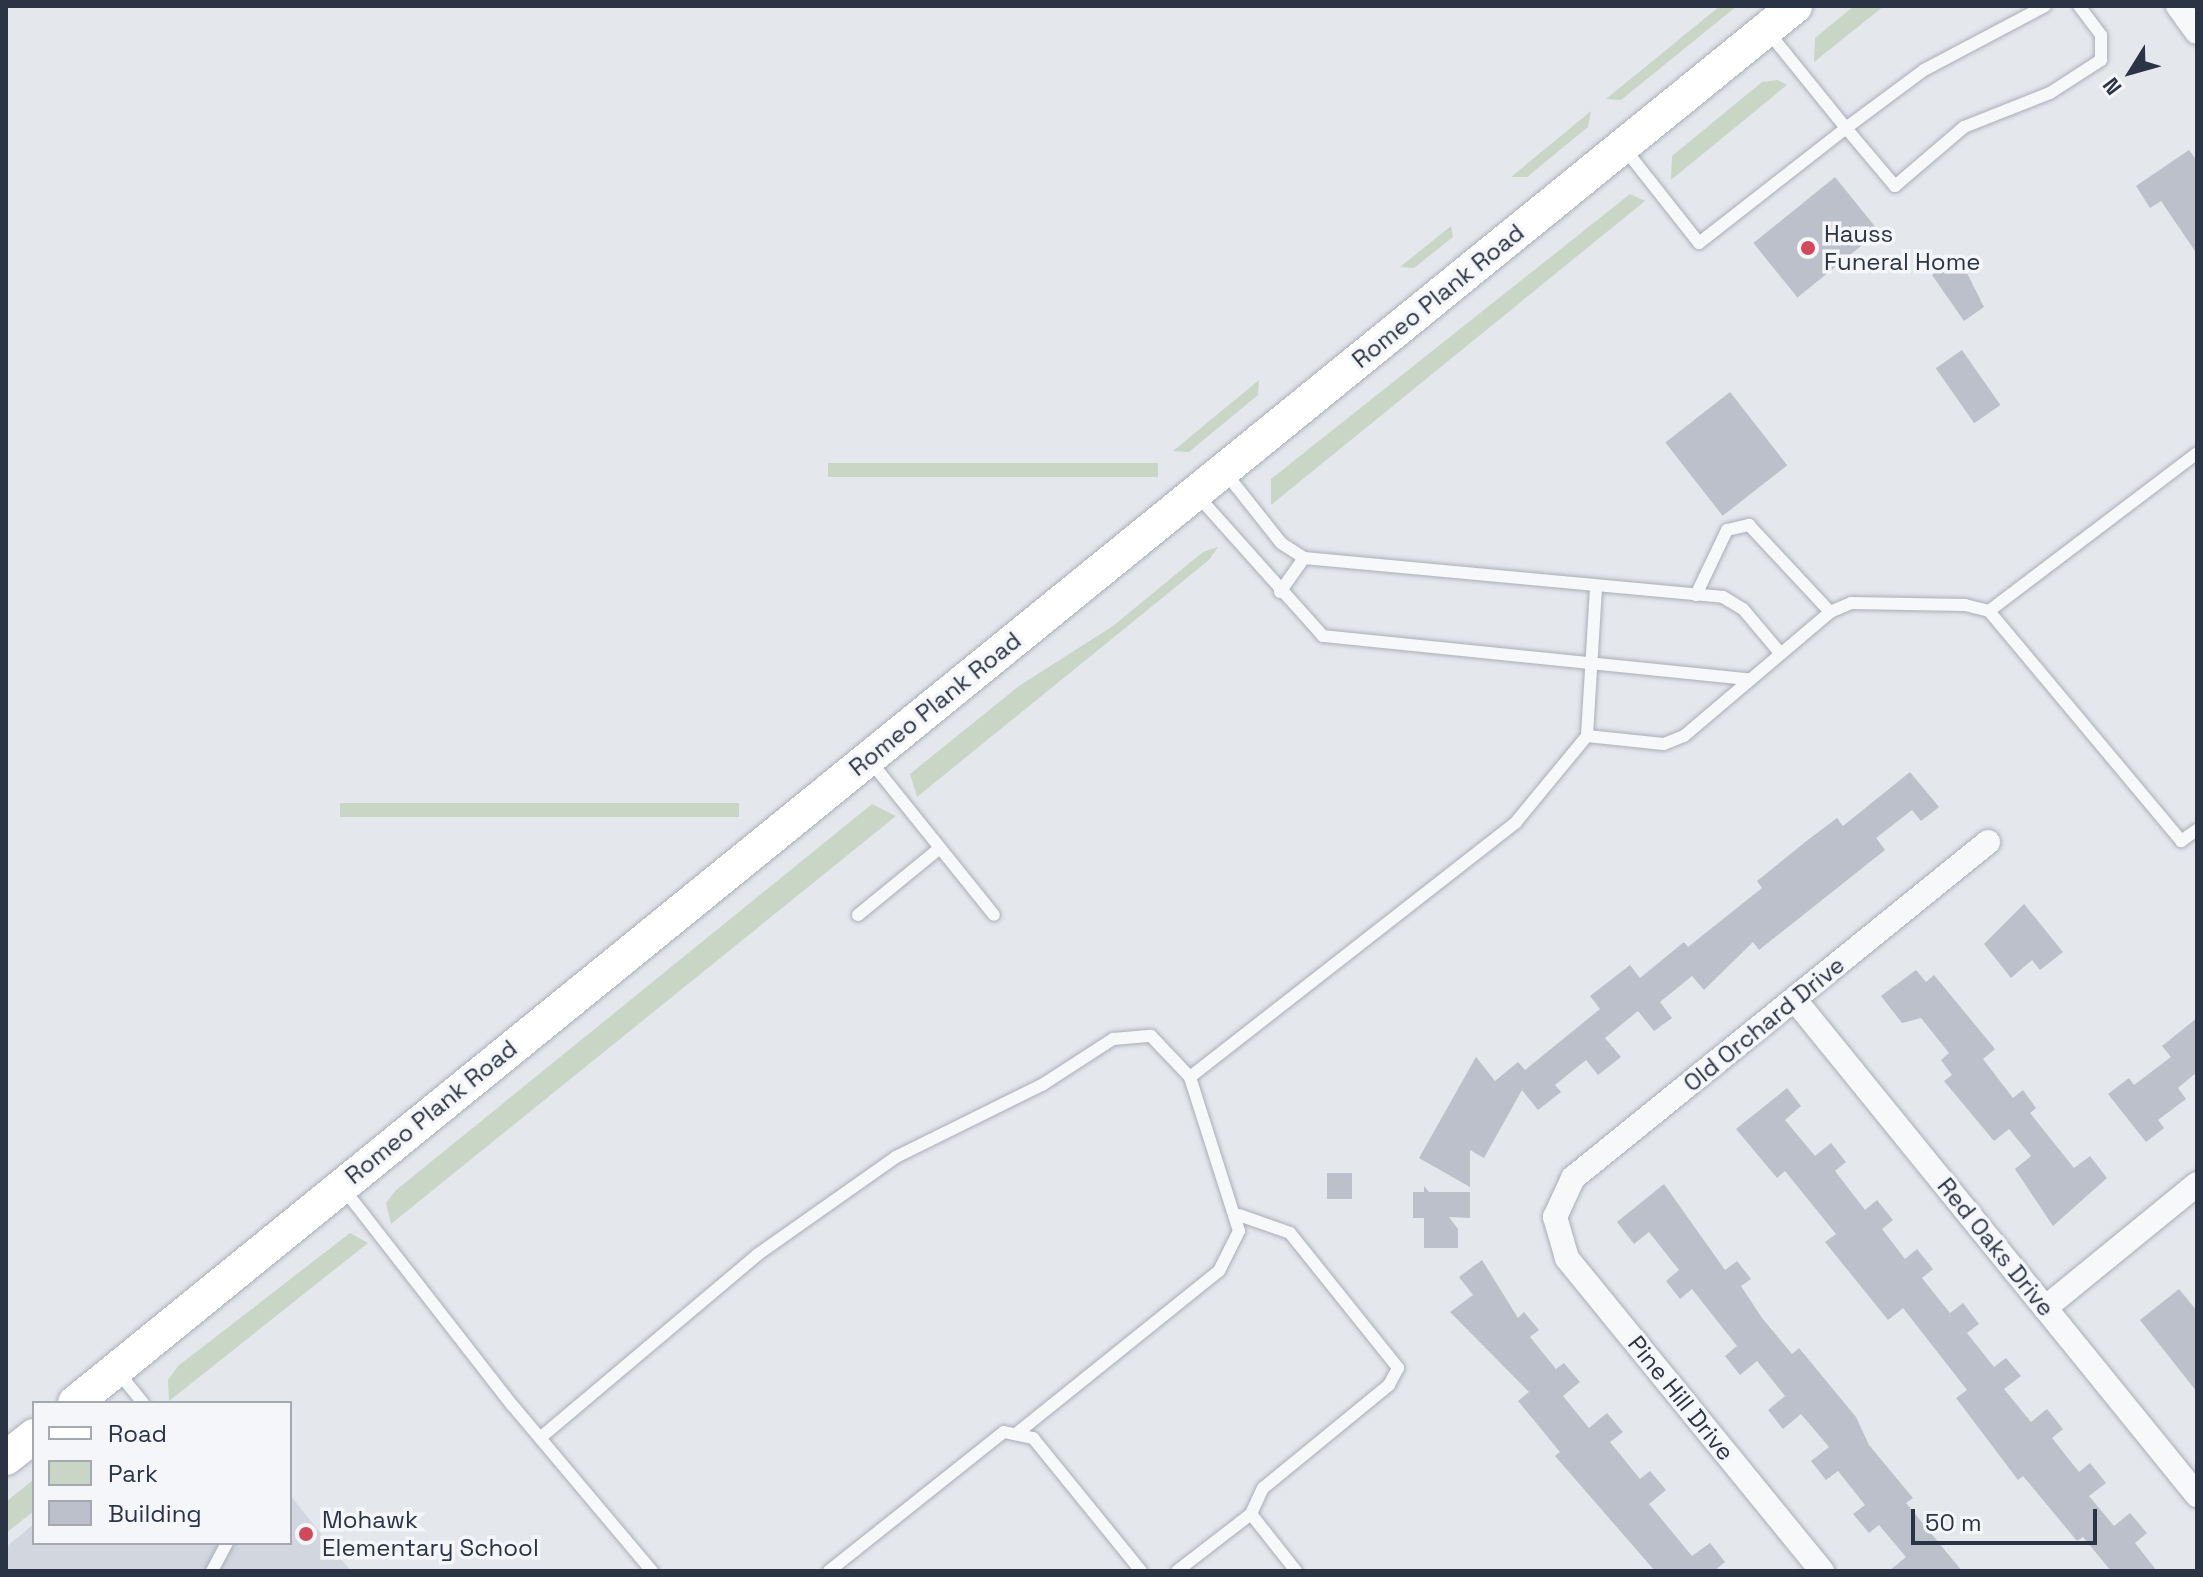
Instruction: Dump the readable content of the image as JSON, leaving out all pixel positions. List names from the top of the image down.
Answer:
{
  "streets": {
    "main road": ["Romeo Plank Road"],
    "street": ["Old Orchard Drive", "Red Oaks Drive", "Pine Hill Drive"]
  },
  "crossings": [
    ["Old Orchard Drive", "Red Oaks Drive"],
    ["Old Orchard Drive", "Pine Hill Drive"]
  ],
  "places": ["Hauss Funeral Home", "Mohawk Elementary School"],
  "legend": ["Road", "Park", "Building"],
  "scale_bar": "50 m",
  "north": "bottom left"
}
